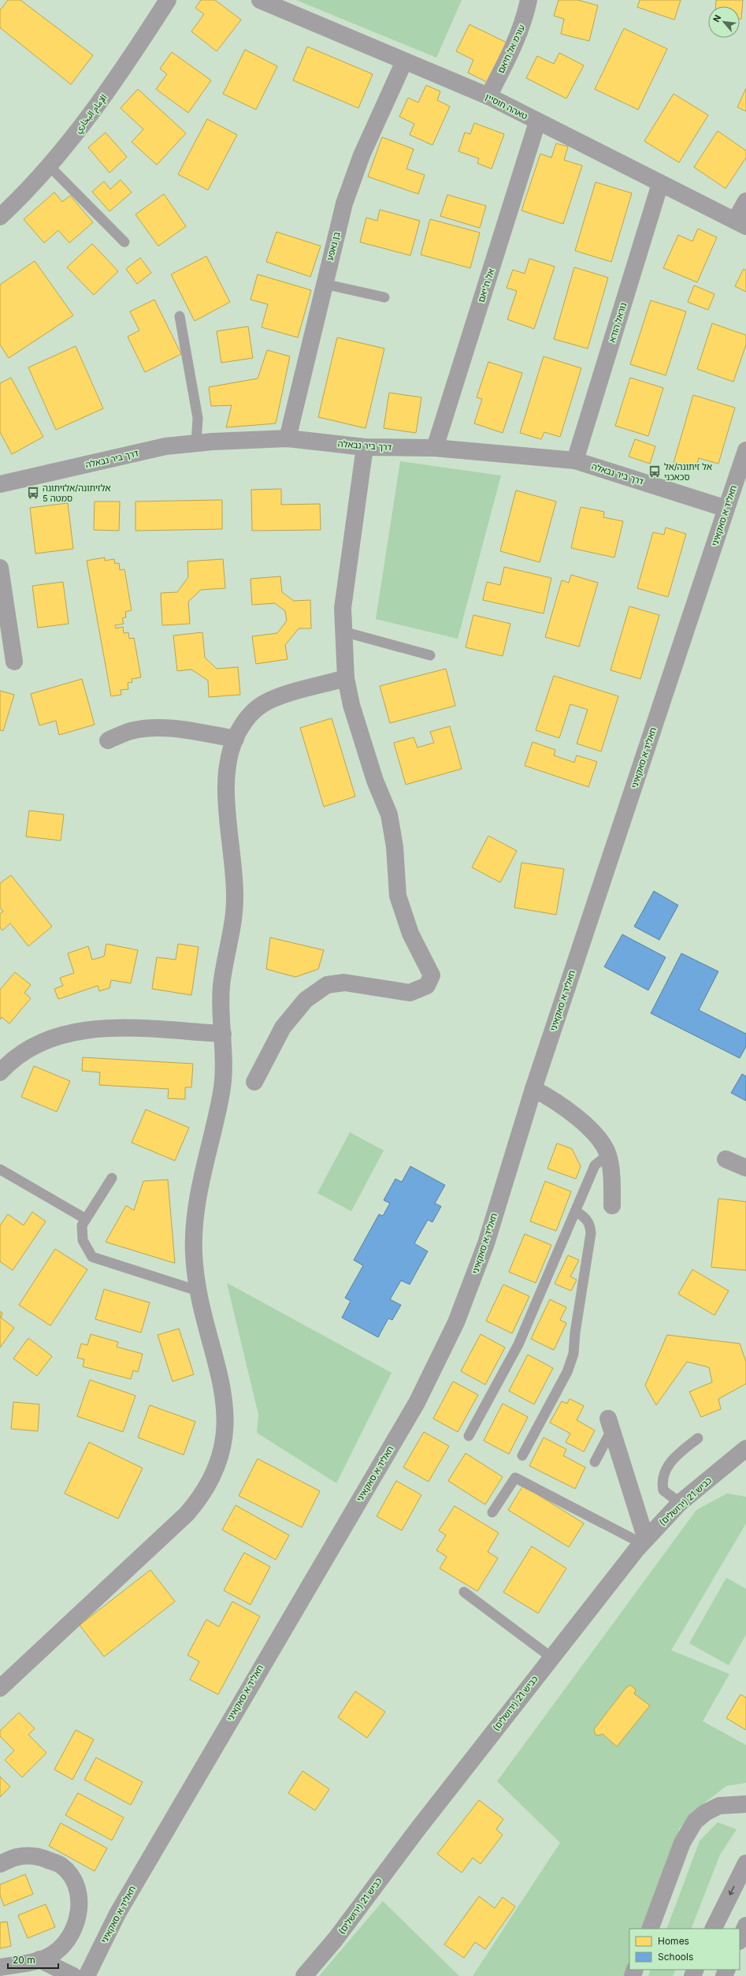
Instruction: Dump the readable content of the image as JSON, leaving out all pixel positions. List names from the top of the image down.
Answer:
{
  "streets": {
    "main road": ["כביש 21 (ירושלים)"],
    "street": [
      "עורמ אל חיאם",
      "טאהה חוסיין",
      "الإمام البخاري",
      "בן נאפע",
      "אל ח'יאם",
      "נוראל הודא",
      "דרך ביר נבאלה",
      "חאליד א סאקאיני"
    ]
  },
  "crossings": [
    ["עורמ אל חיאם", "טאהה חוסיין"],
    ["טאהה חוסיין", "בן נאפע"],
    ["טאהה חוסיין", "אל ח'יאם"],
    ["טאהה חוסיין", "נוראל הודא"],
    ["בן נאפע", "דרך ביר נבאלה"],
    ["אל ח'יאם", "דרך ביר נבאלה"],
    ["נוראל הודא", "דרך ביר נבאלה"],
    ["דרך ביר נבאלה", "חאליד א סאקאיני"]
  ],
  "places": {
    "bus stop": ["אל זיתונה/אל סכאכני", "אלזיתונה/אלזיתונה סמטה 5"]
  },
  "legend": ["Homes", "Schools"],
  "scale_bar": "20 m",
  "north": "top left"
}
